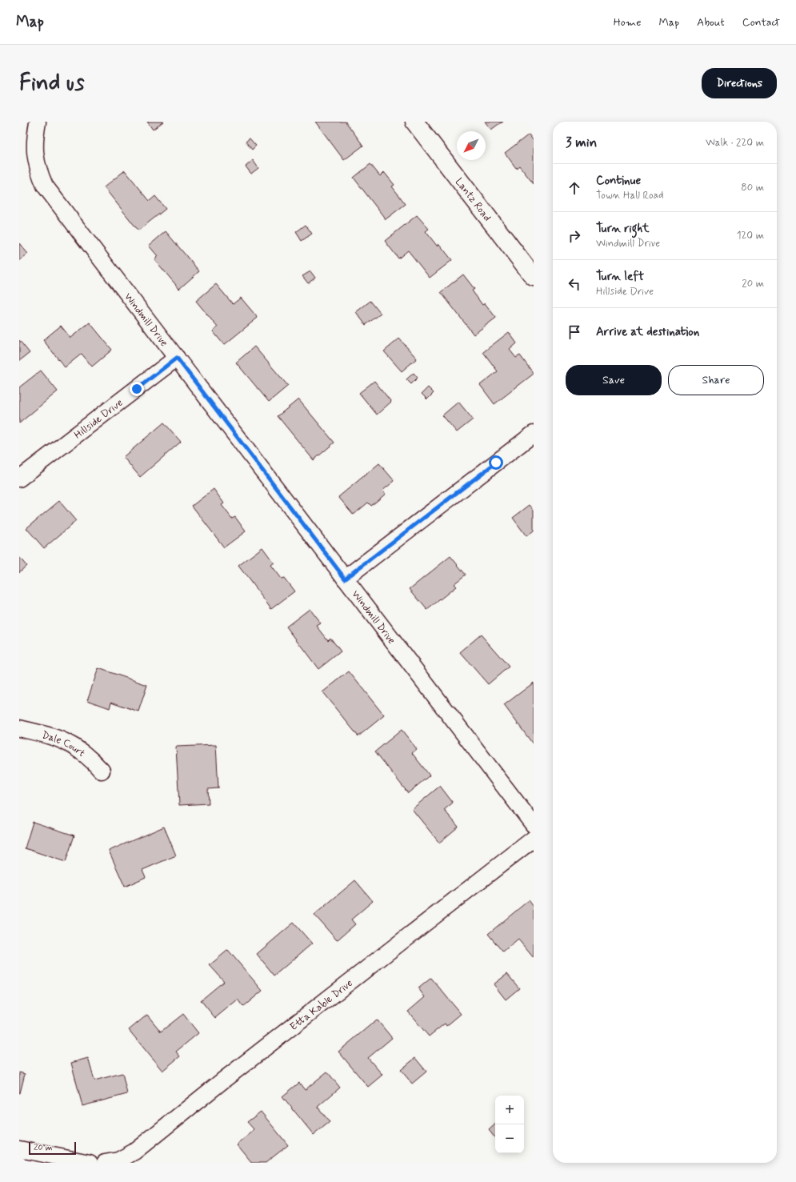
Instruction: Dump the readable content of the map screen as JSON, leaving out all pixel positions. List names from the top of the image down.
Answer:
{
  "streets": {
    "street": [
      "Lantz Road",
      "Windmill Drive",
      "Hillside Drive",
      "Dale Court",
      "Etta Kable Drive"
    ]
  },
  "crossings": [
    ["Windmill Drive", "Hillside Drive"]
  ],
  "scale_bar": "20 m",
  "north": "bottom left",
  "page": {
    "header": "Map",
    "nav": [
      "Home",
      "Map",
      "About",
      "Contact"
    ],
    "buttons": [
      "Directions",
      ["Save", "Share"]
    ],
    "title": "Find us",
    "heading": ["3 min", "Walk · 220 m"],
    "list": [
      ["Continue", "Town Hall Road", "80 m"],
      ["Turn right", "Windmill Drive", "120 m"],
      ["Turn left", "Hillside Drive", "20 m"],
      "Arrive at destination"
    ],
    "map_buttons": ["+", "−"],
    "scale": "20 m"
  }
}
